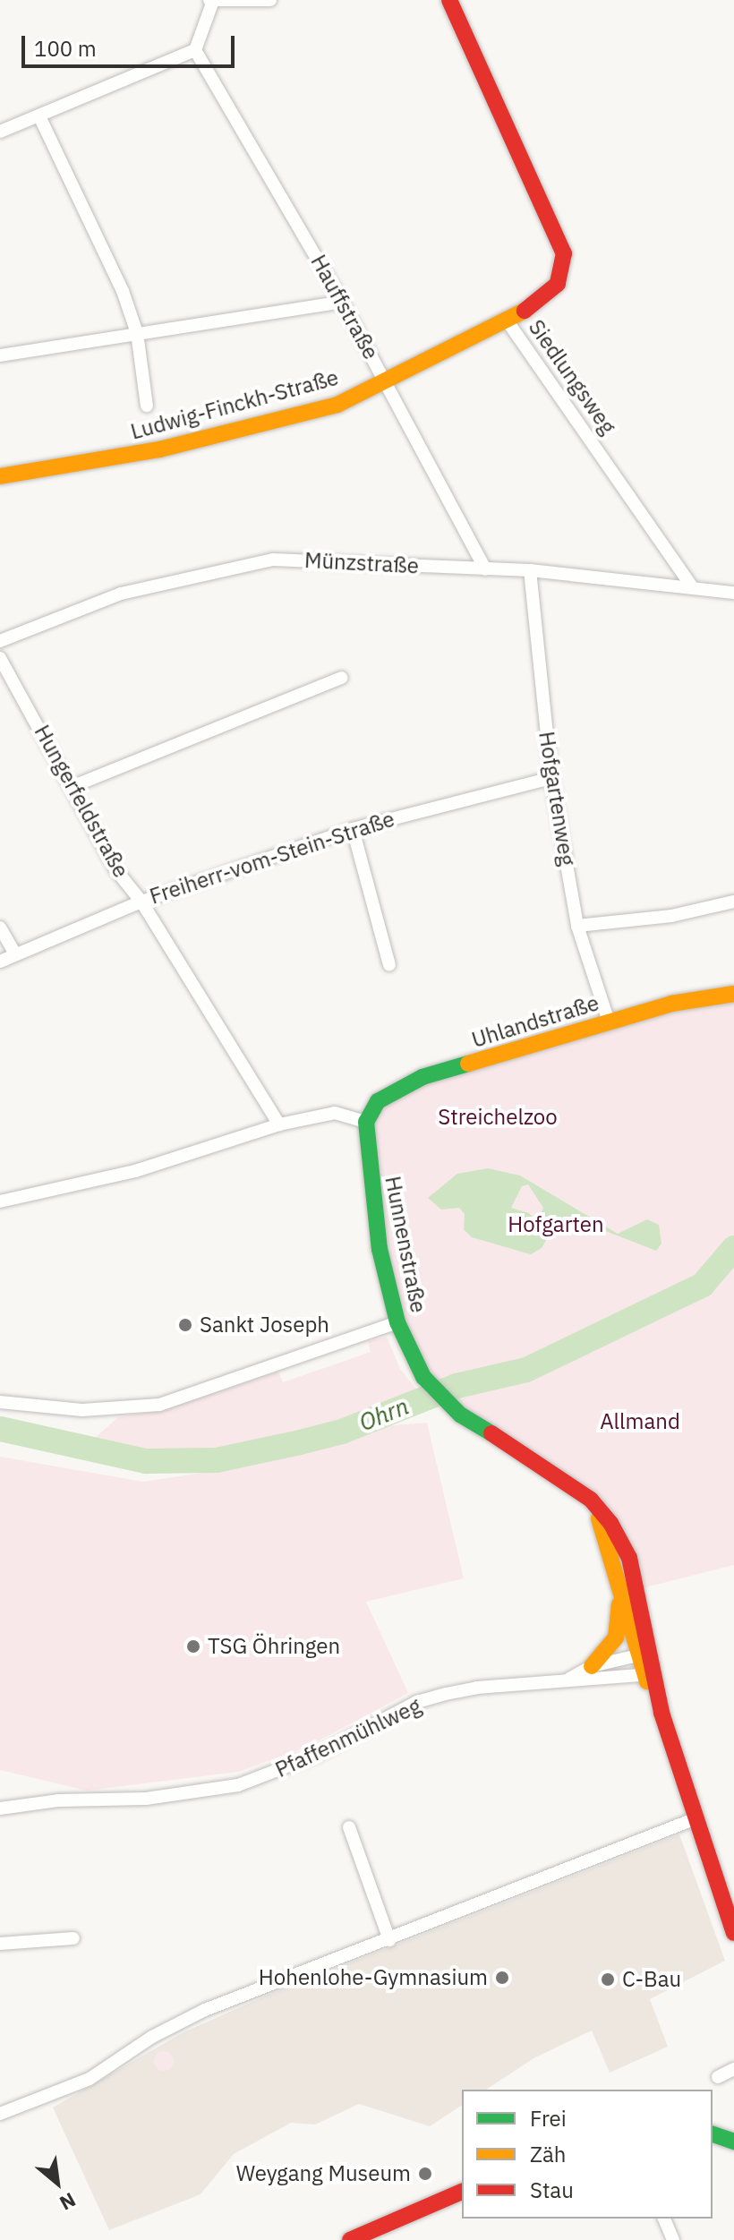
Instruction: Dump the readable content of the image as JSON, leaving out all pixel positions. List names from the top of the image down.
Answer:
{
  "streets": {
    "main road": [
      "Siedlungsweg",
      "Ludwig-Finckh-Straße",
      "Uhlandstraße",
      "Hunnenstraße"
    ],
    "street": [
      "Hauffstraße",
      "Münzstraße",
      "Hofgartenweg",
      "Hungerfeldstraße",
      "Freiherr-vom-Stein-Straße",
      "Pfaffenmühlweg"
    ]
  },
  "crossings": [
    ["Hauffstraße", "Ludwig-Finckh-Straße"],
    ["Hauffstraße", "Münzstraße"],
    ["Siedlungsweg", "Ludwig-Finckh-Straße"],
    ["Siedlungsweg", "Münzstraße"],
    ["Münzstraße", "Hofgartenweg"],
    ["Hofgartenweg", "Freiherr-vom-Stein-Straße"],
    ["Hofgartenweg", "Uhlandstraße"],
    ["Hungerfeldstraße", "Freiherr-vom-Stein-Straße"],
    ["Uhlandstraße", "Hunnenstraße"],
    ["Hunnenstraße", "Pfaffenmühlweg"]
  ],
  "water": ["Ohrn"],
  "parks": ["Streichelzoo", "Hofgarten", "Allmand"],
  "places": [
    "Sankt Joseph",
    "TSG Öhringen",
    "Hohenlohe-Gymnasium",
    "C-Bau",
    "Weygang Museum"
  ],
  "legend": ["Frei", "Zäh", "Stau"],
  "scale_bar": "100 m",
  "north": "bottom right"
}
